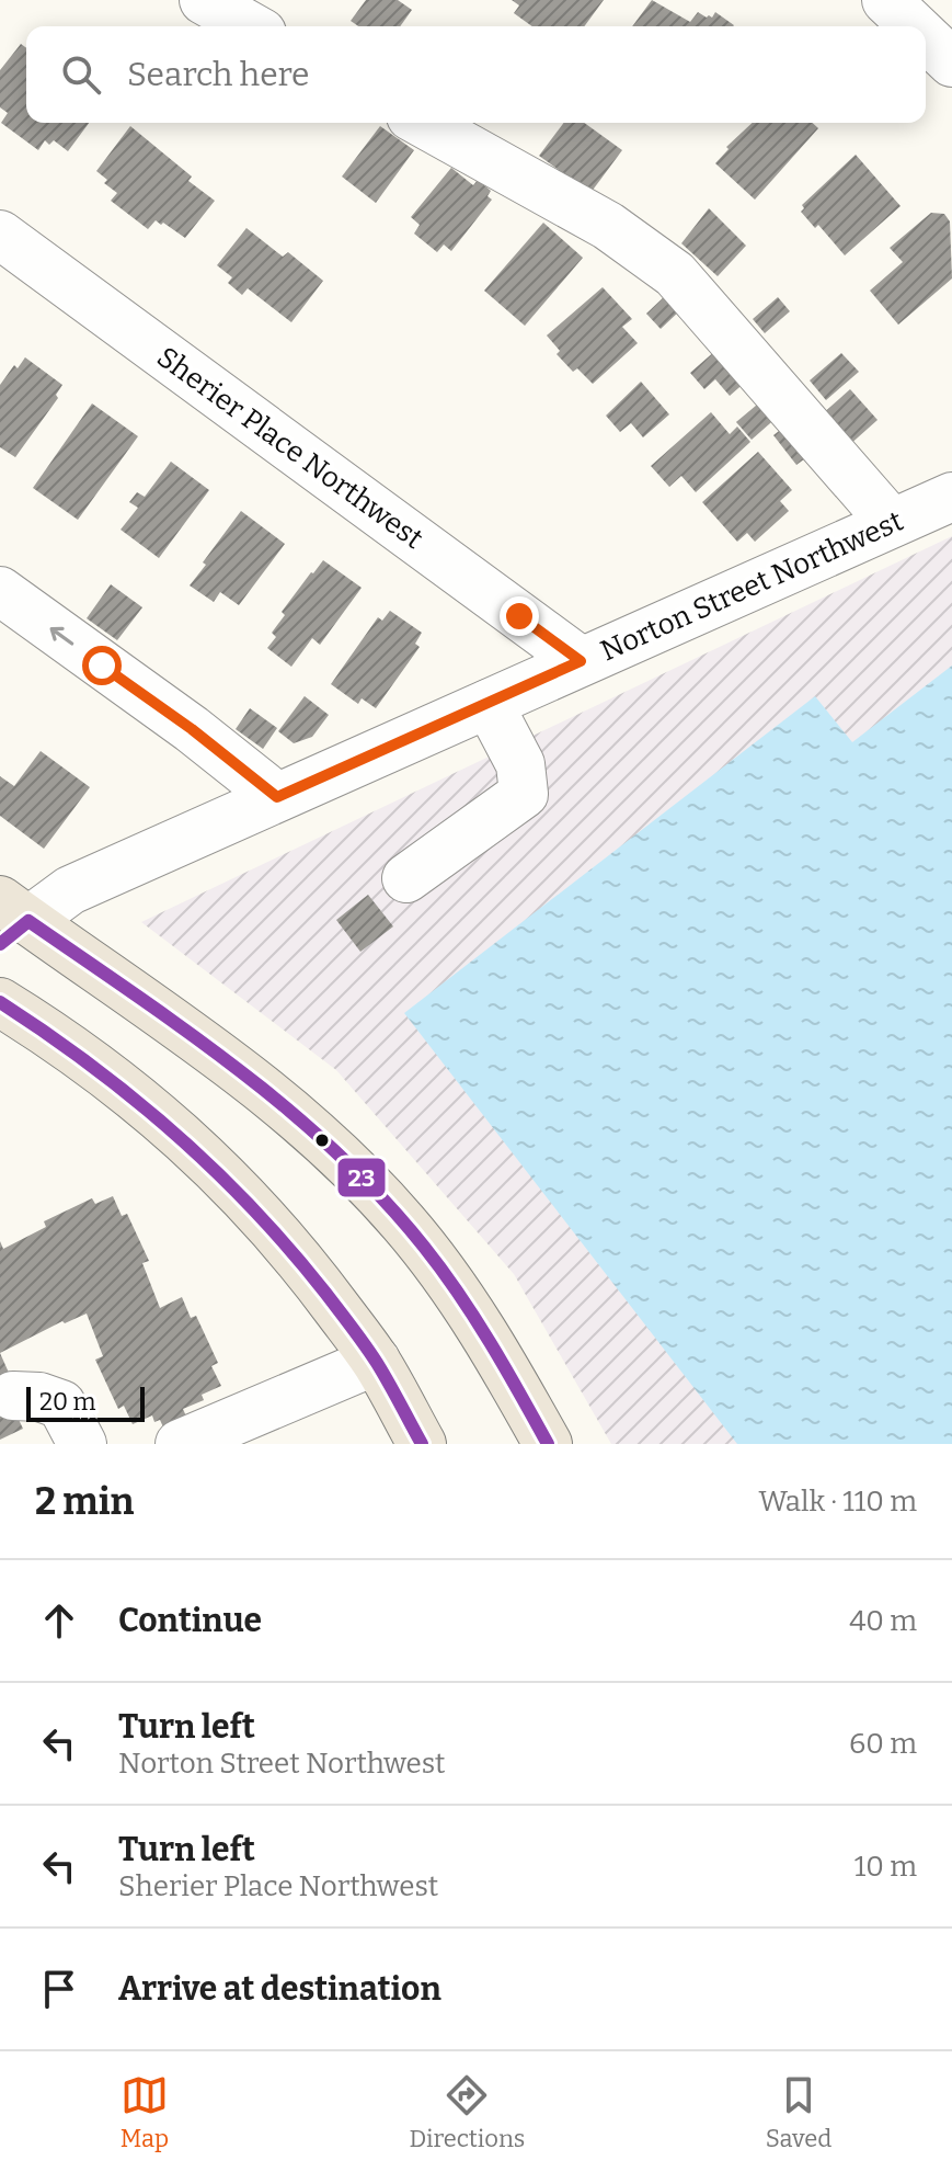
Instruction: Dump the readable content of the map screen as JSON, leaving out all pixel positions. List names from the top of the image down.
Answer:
{
  "streets": {
    "street": ["Sherier Place Northwest", "Norton Street Northwest"]
  },
  "crossings": [
    ["Sherier Place Northwest", "Norton Street Northwest"]
  ],
  "lines": ["transit line 23"],
  "scale_bar": "20 m",
  "page": {
    "search": "Search here",
    "scale": "20 m",
    "heading": ["2 min", "Walk · 110 m"],
    "list": [
      ["Continue", "40 m"],
      ["Turn left", "Norton Street Northwest", "60 m"],
      ["Turn left", "Sherier Place Northwest", "10 m"],
      "Arrive at destination"
    ],
    "nav": ["Map", "Directions", "Saved"]
  }
}
